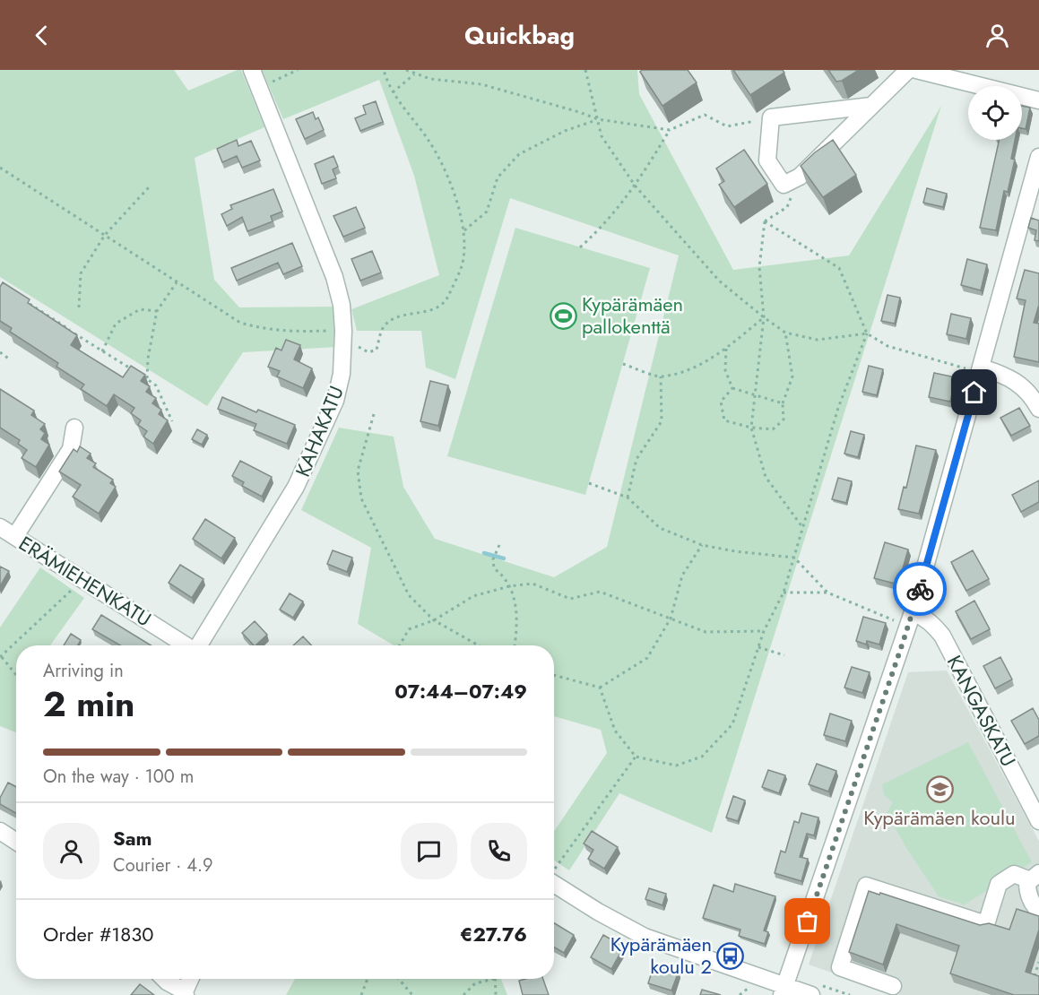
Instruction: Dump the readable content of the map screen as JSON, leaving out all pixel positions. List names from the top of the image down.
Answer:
{
  "streets": {
    "street": ["KAHAKATU", "ERÄMIEHENKATU", "KANGASKATU"]
  },
  "places": {
    "sports": ["Kypärämäen pallokenttä"],
    "school or university": ["Kypärämäen koulu"],
    "bus stop": ["Kypärämäen koulu 2"]
  },
  "page": {
    "header": "Quickbag",
    "heading": ["2 min", "Arriving in", "07:44–07:49"],
    "panel": [
      "Sam",
      "Courier · 4.9",
      "Order #1830",
      "€27.76"
    ],
    "bar": "On the way · 100 m"
  }
}
